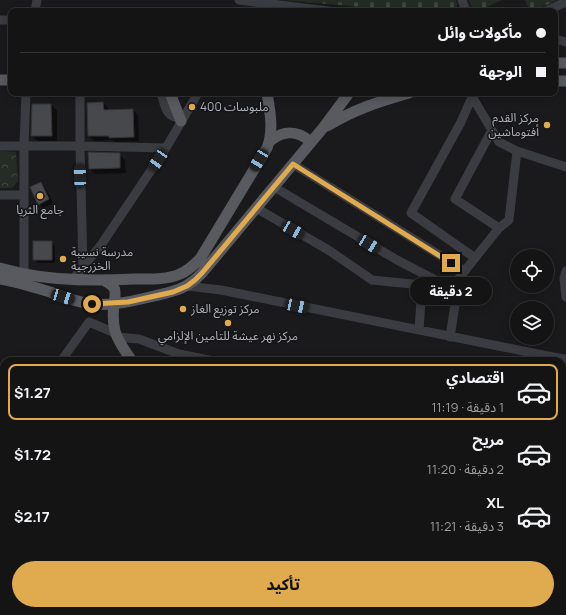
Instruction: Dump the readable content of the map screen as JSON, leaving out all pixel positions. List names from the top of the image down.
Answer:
{
  "places": [
    "ملبوسات 400",
    "مركز القدم أفتوماشين",
    "جامع الثريا",
    "مدرسة نسيبة الخزرجية",
    "مركز توزيع الغاز",
    "مركز نهر عيشة للتامين الإلزامي"
  ],
  "page": {
    "banner": ["مأكولات وائل", "الوجهة"],
    "bubble": "2 دقيقة",
    "list": [
      {
        "name": "اقتصادي",
        "note": "1 دقيقة · 11:19",
        "value": "$1.27"
      },
      {
        "name": "مريح",
        "note": "2 دقيقة · 11:20",
        "value": "$1.72"
      },
      {
        "name": "XL",
        "note": "3 دقيقة · 11:21",
        "value": "$2.17"
      }
    ],
    "buttons": "تأكيد"
  }
}
